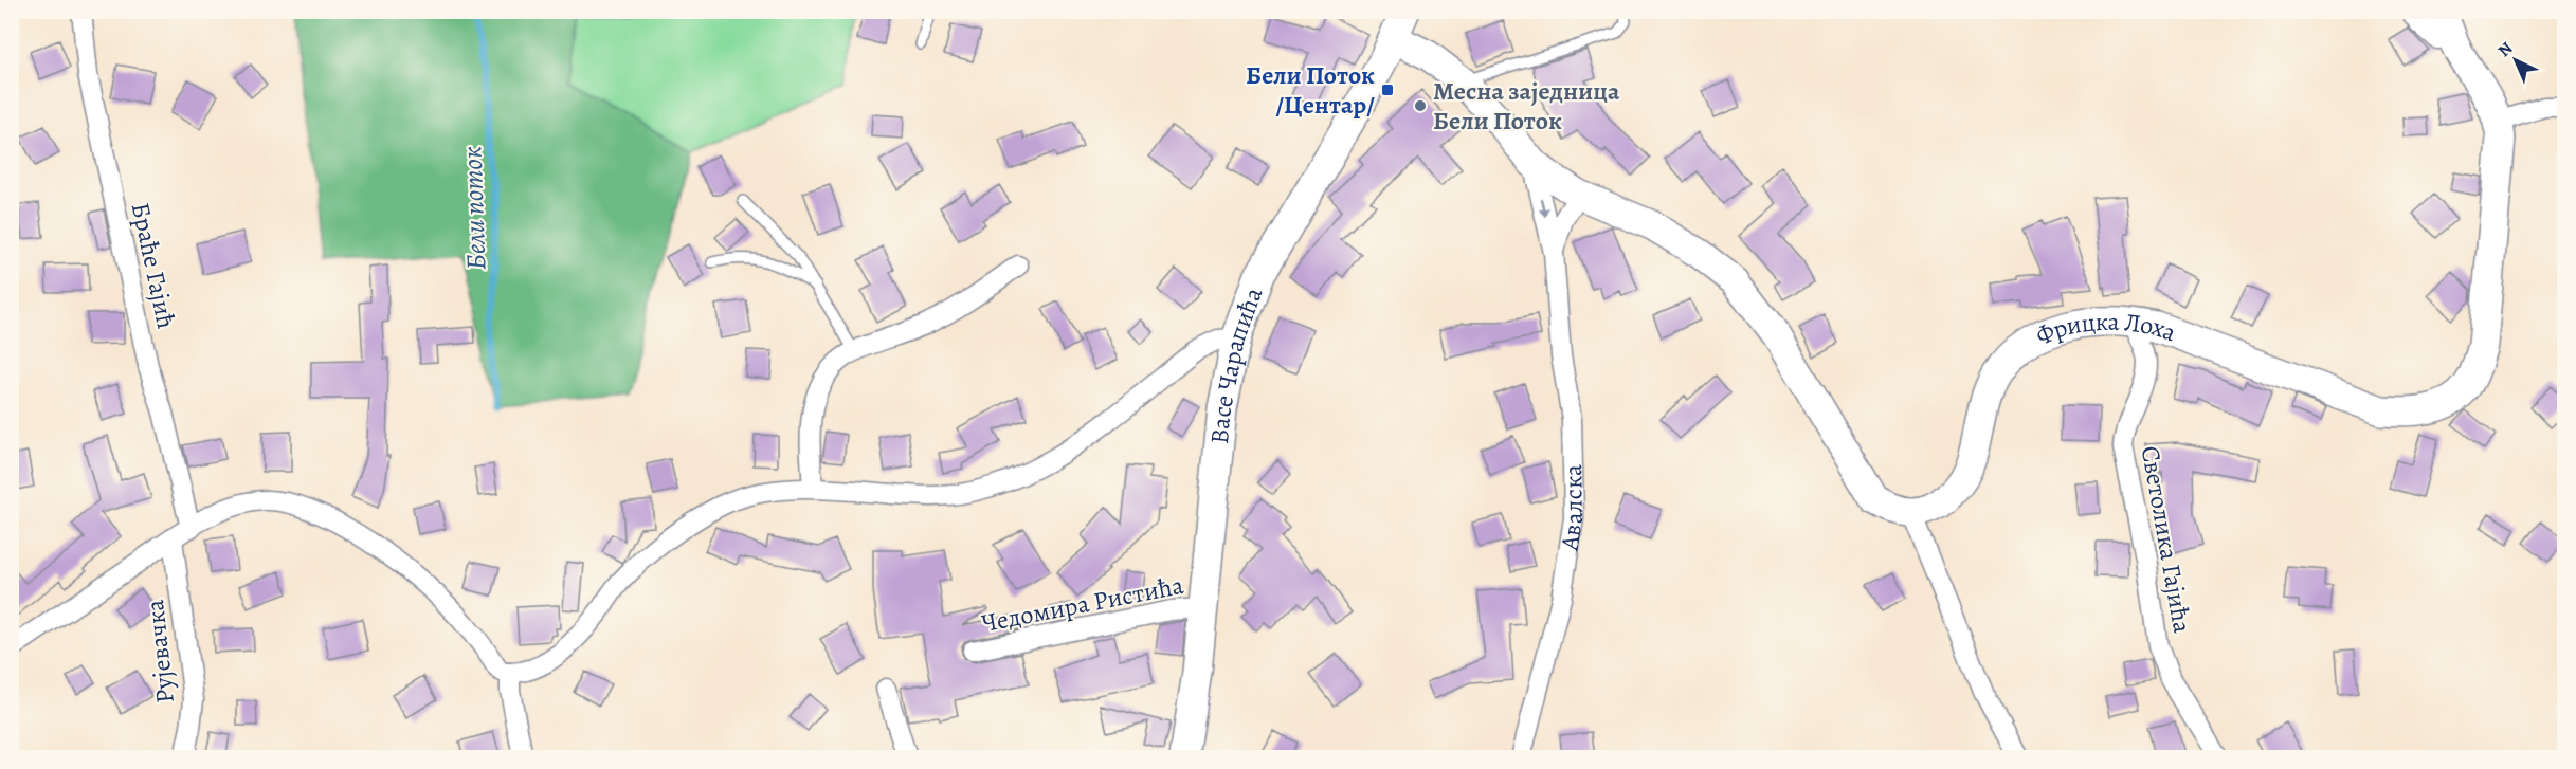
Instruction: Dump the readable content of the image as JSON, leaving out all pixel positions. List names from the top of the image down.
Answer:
{
  "streets": {
    "street": [
      "Браће Гајић",
      "Фрицка Лоха",
      "Васе Чарапића",
      "Авалска",
      "Светолика Гајића",
      "Чедомира Ристића",
      "Рујевачка"
    ]
  },
  "crossings": [
    ["Фрицка Лоха", "Светолика Гајића"],
    ["Васе Чарапића", "Авалска"],
    ["Васе Чарапића", "Чедомира Ристића"]
  ],
  "water": ["Бели поток"],
  "places": {
    "transit": ["Бели Поток /Центар/"],
    "other": ["Месна заједница Бели Поток"]
  },
  "north": "top left"
}
